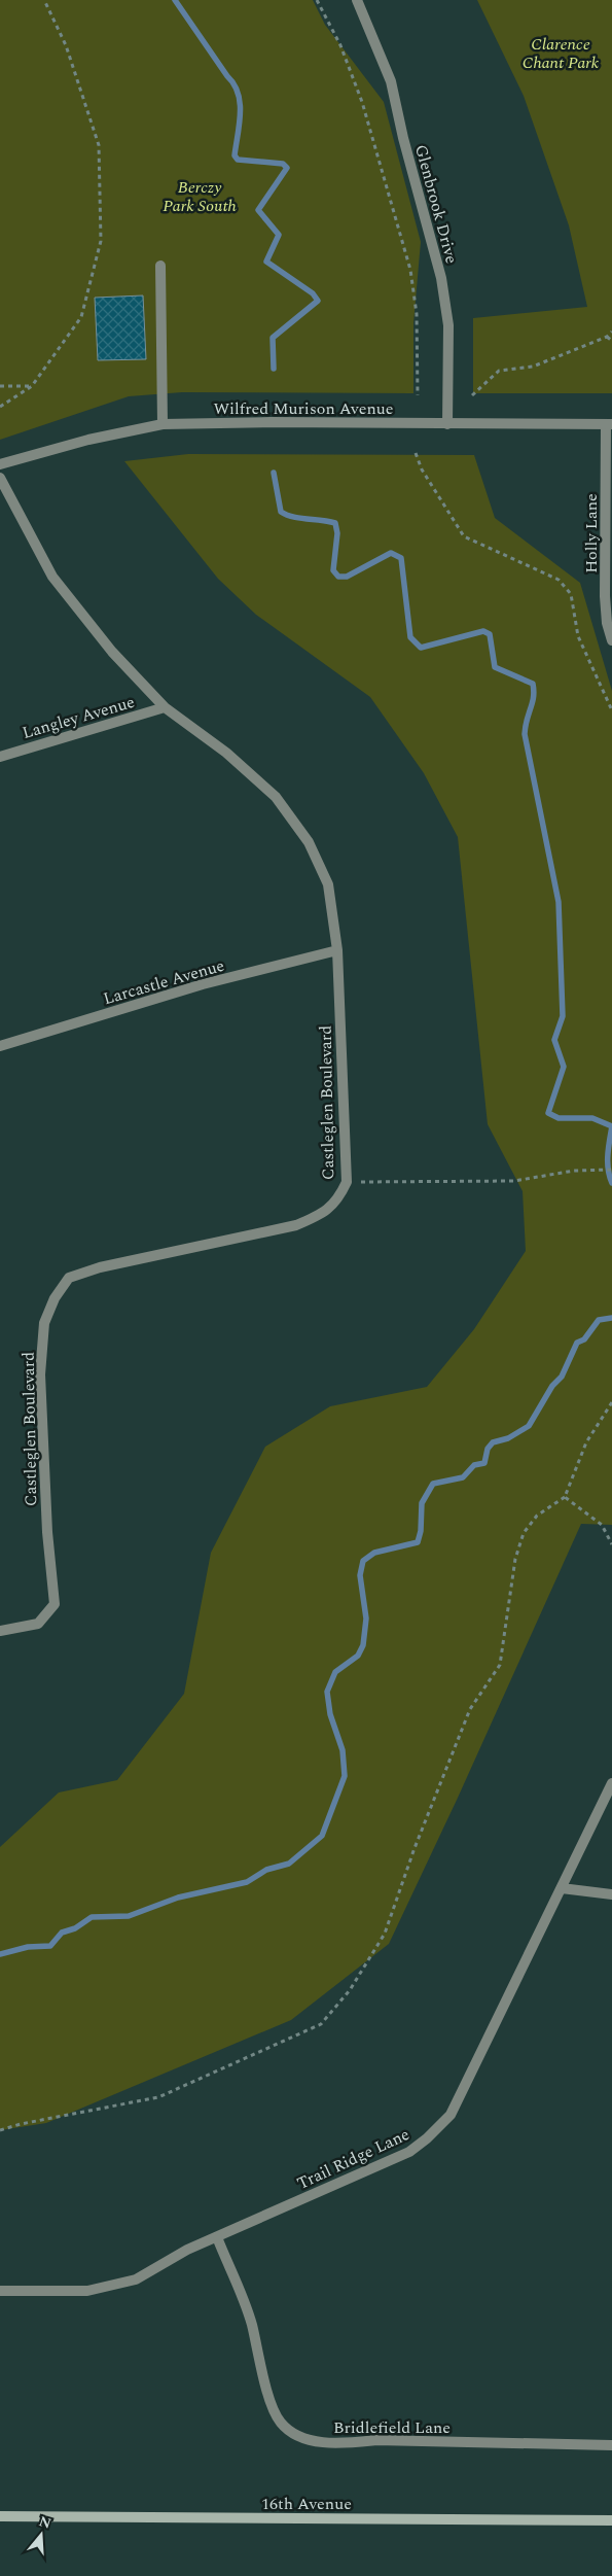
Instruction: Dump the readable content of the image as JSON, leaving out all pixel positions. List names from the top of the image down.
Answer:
{
  "streets": {
    "main road": ["16th Avenue"],
    "street": [
      "Glenbrook Drive",
      "Wilfred Murison Avenue",
      "Holly Lane",
      "Langley Avenue",
      "Larcastle Avenue",
      "Castleglen Boulevard",
      "Trail Ridge Lane",
      "Bridlefield Lane"
    ]
  },
  "crossings": [
    ["Glenbrook Drive", "Wilfred Murison Avenue"],
    ["Wilfred Murison Avenue", "Holly Lane"],
    ["Langley Avenue", "Castleglen Boulevard"],
    ["Larcastle Avenue", "Castleglen Boulevard"],
    ["Trail Ridge Lane", "Bridlefield Lane"]
  ],
  "parks": ["Clarence Chant Park", "Berczy Park South"],
  "north": "top"
}
